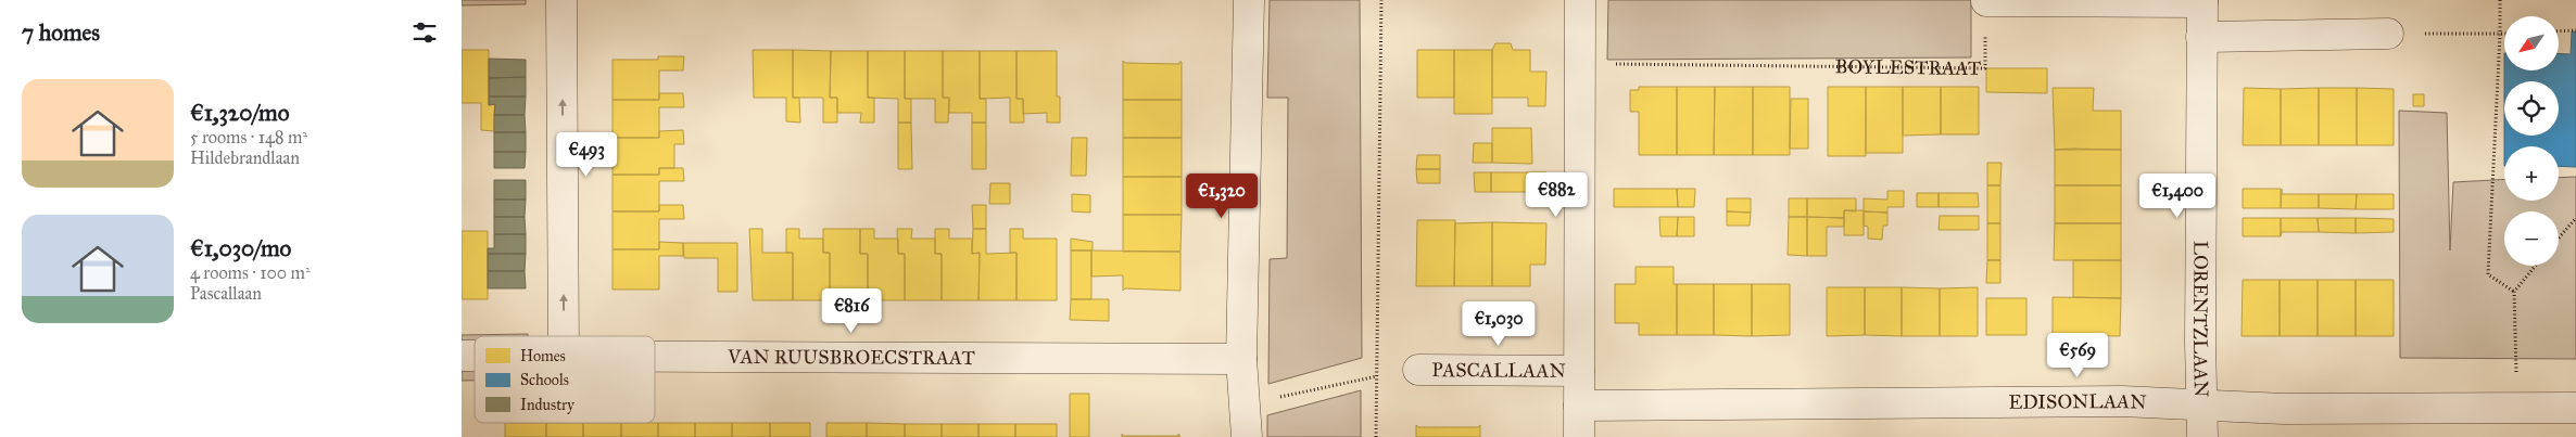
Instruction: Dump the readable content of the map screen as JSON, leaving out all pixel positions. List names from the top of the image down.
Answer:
{
  "streets": {
    "street": [
      "LORENTZLAAN",
      "VAN RUUSBROECSTRAAT",
      "PASCALLAAN",
      "EDISONLAAN"
    ],
    "path": ["BOYLESTRAAT"]
  },
  "crossings": [
    ["BOYLESTRAAT", "PASCALLAAN"],
    ["LORENTZLAAN", "EDISONLAAN"],
    ["PASCALLAAN", "EDISONLAAN"]
  ],
  "legend": ["Homes", "Schools", "Industry"],
  "north": "bottom left",
  "page": {
    "heading": "7 homes",
    "map_buttons": ["+", "−"],
    "list": [
      {
        "name": "€1,320/mo",
        "note": "5 rooms · 148 m² · Hildebrandlaan"
      },
      {
        "name": "€1,030/mo",
        "note": "4 rooms · 100 m² · Pascallaan"
      }
    ],
    "price": [
      "€493",
      "€882",
      "€1,320",
      "€1,400",
      "€816",
      "€1,030",
      "€569"
    ]
  }
}
